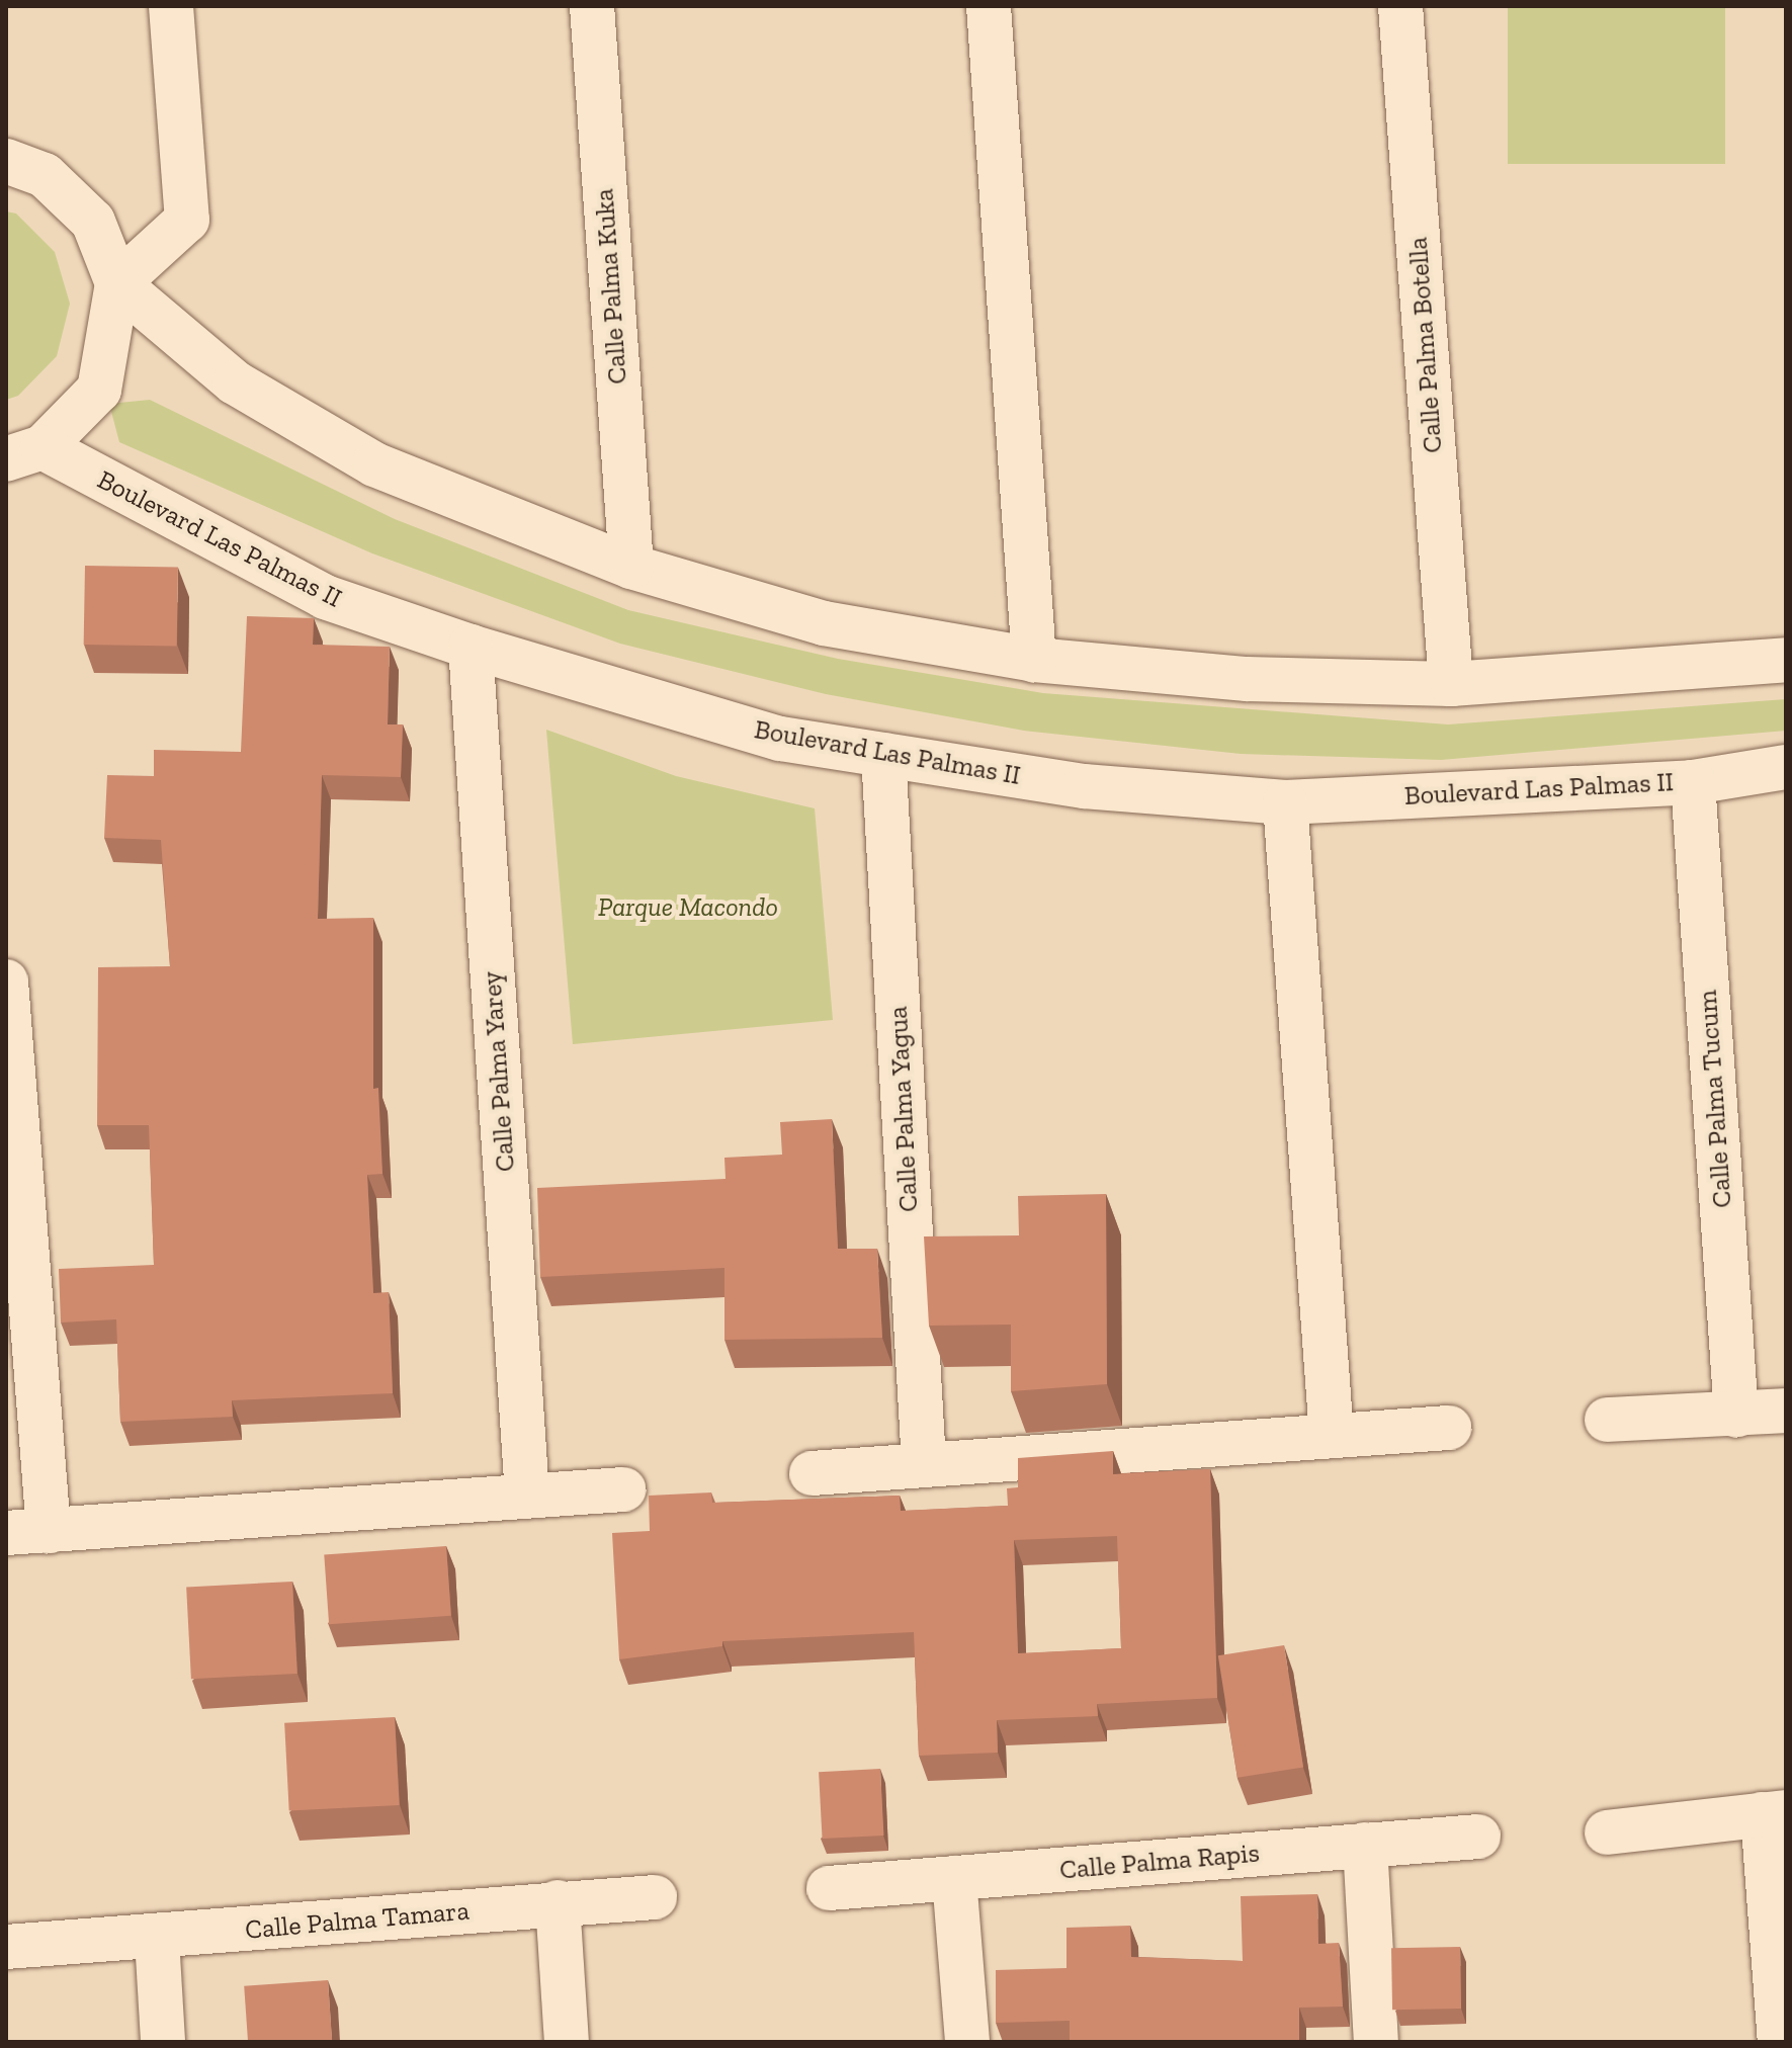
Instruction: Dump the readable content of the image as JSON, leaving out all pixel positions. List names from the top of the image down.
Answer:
{
  "streets": {
    "street": [
      "Calle Palma Kuka",
      "Calle Palma Botella",
      "Boulevard Las Palmas II",
      "Calle Palma Yarey",
      "Calle Palma Tucum",
      "Calle Palma Yagua",
      "Calle Palma Rapis",
      "Calle Palma Tamara"
    ]
  },
  "crossings": [
    ["Boulevard Las Palmas II", "Calle Palma Yarey"],
    ["Boulevard Las Palmas II", "Calle Palma Tucum"],
    ["Boulevard Las Palmas II", "Calle Palma Yagua"]
  ],
  "parks": ["Parque Macondo"]
}
